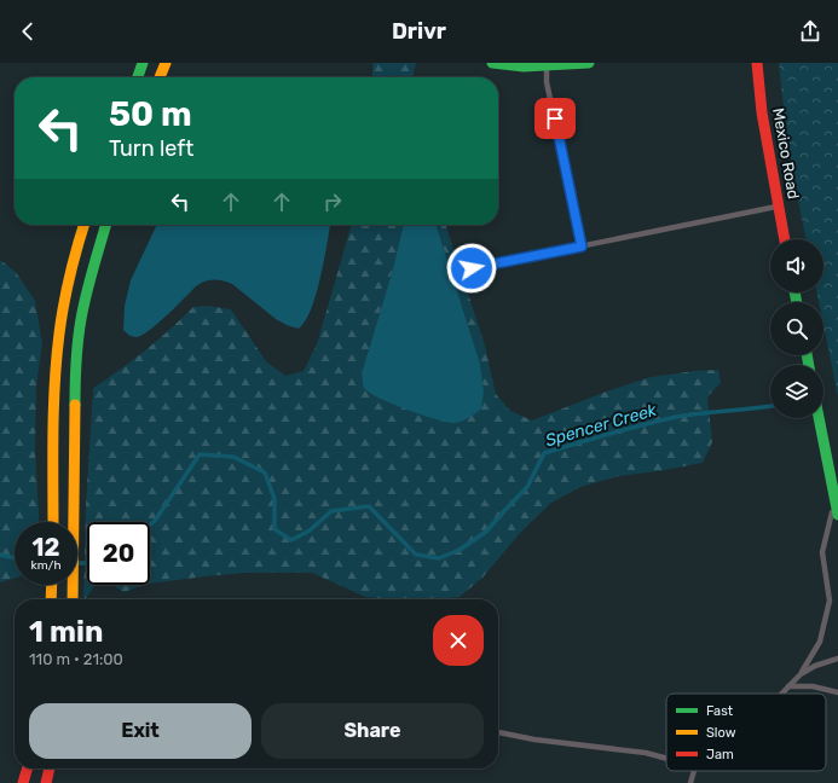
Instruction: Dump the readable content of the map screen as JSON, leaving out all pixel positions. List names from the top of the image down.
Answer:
{
  "streets": {
    "street": ["Mexico Road"]
  },
  "water": ["Spencer Creek"],
  "legend": ["Fast", "Slow", "Jam"],
  "page": {
    "header": "Drivr",
    "turn": ["50 m", "Turn left"],
    "speed": "12 km/h",
    "limit": "20",
    "heading": ["1 min", "110 m · 21:00"],
    "buttons": ["Exit", "Share"]
  }
}
